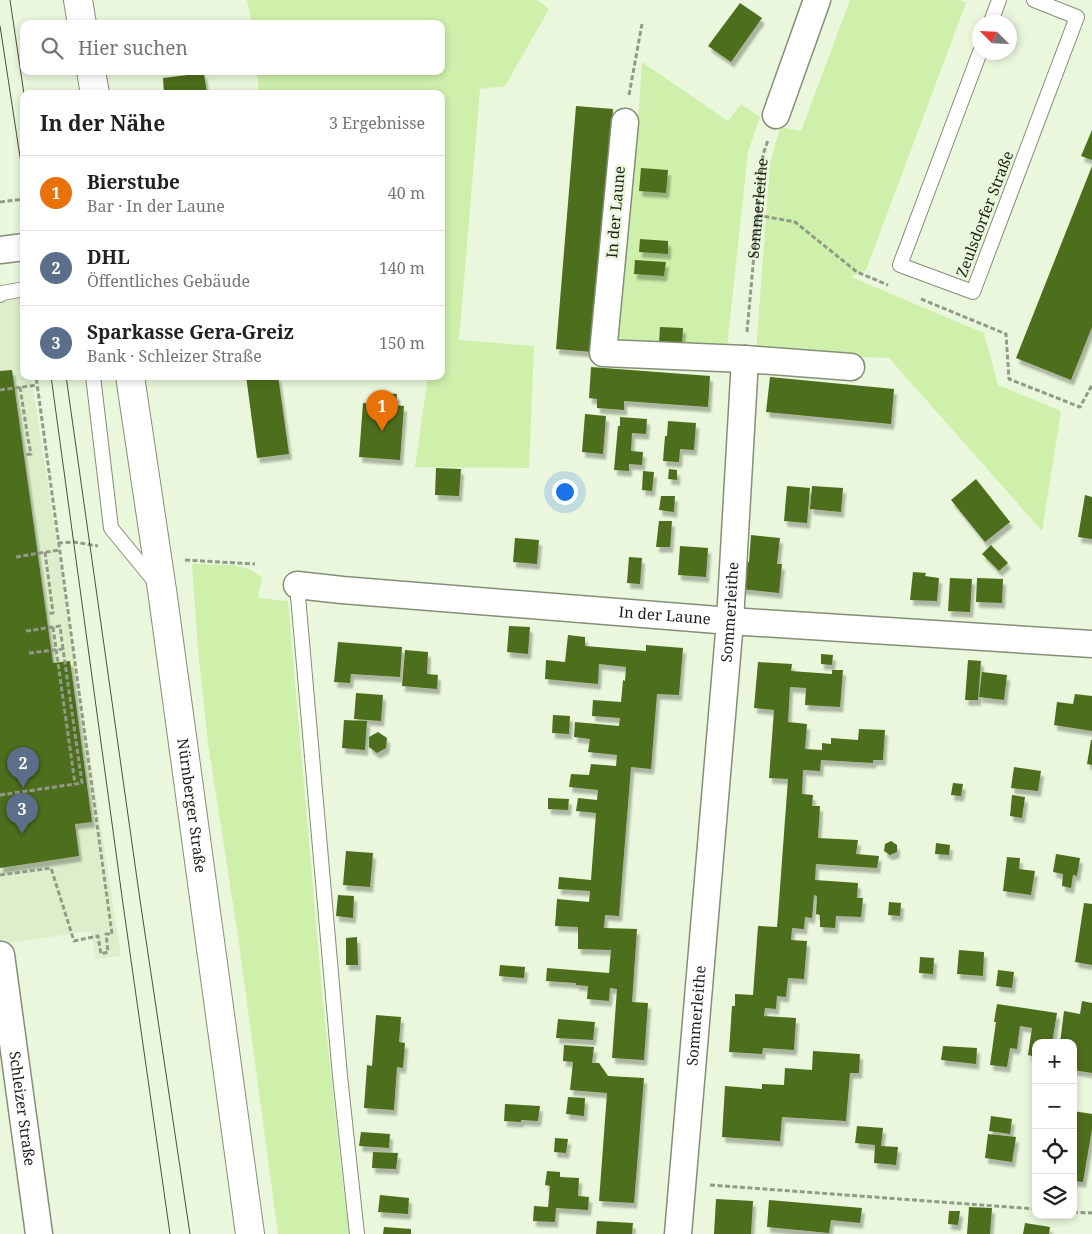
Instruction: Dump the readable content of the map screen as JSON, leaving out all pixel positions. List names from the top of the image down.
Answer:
{
  "streets": {
    "main road": ["Nürnberger Straße"],
    "street": ["Sommerleithe", "In der Laune", "Schleizer Straße"],
    "lane": ["Zeulsdorfer Straße"]
  },
  "crossings": [
    ["Sommerleithe", "In der Laune"]
  ],
  "north": "top left",
  "page": {
    "search": "Hier suchen",
    "heading": ["In der Nähe", "3 Ergebnisse"],
    "list": [
      {
        "mark": "1",
        "name": "Bierstube",
        "note": "Bar · In der Laune",
        "value": "40 m"
      },
      {
        "mark": "2",
        "name": "DHL",
        "note": "Öffentliches Gebäude",
        "value": "140 m"
      },
      {
        "mark": "3",
        "name": "Sparkasse Gera-Greiz",
        "note": "Bank · Schleizer Straße",
        "value": "150 m"
      }
    ],
    "pins": ["1", "2", "3"],
    "map_buttons": ["+", "−"]
  }
}
